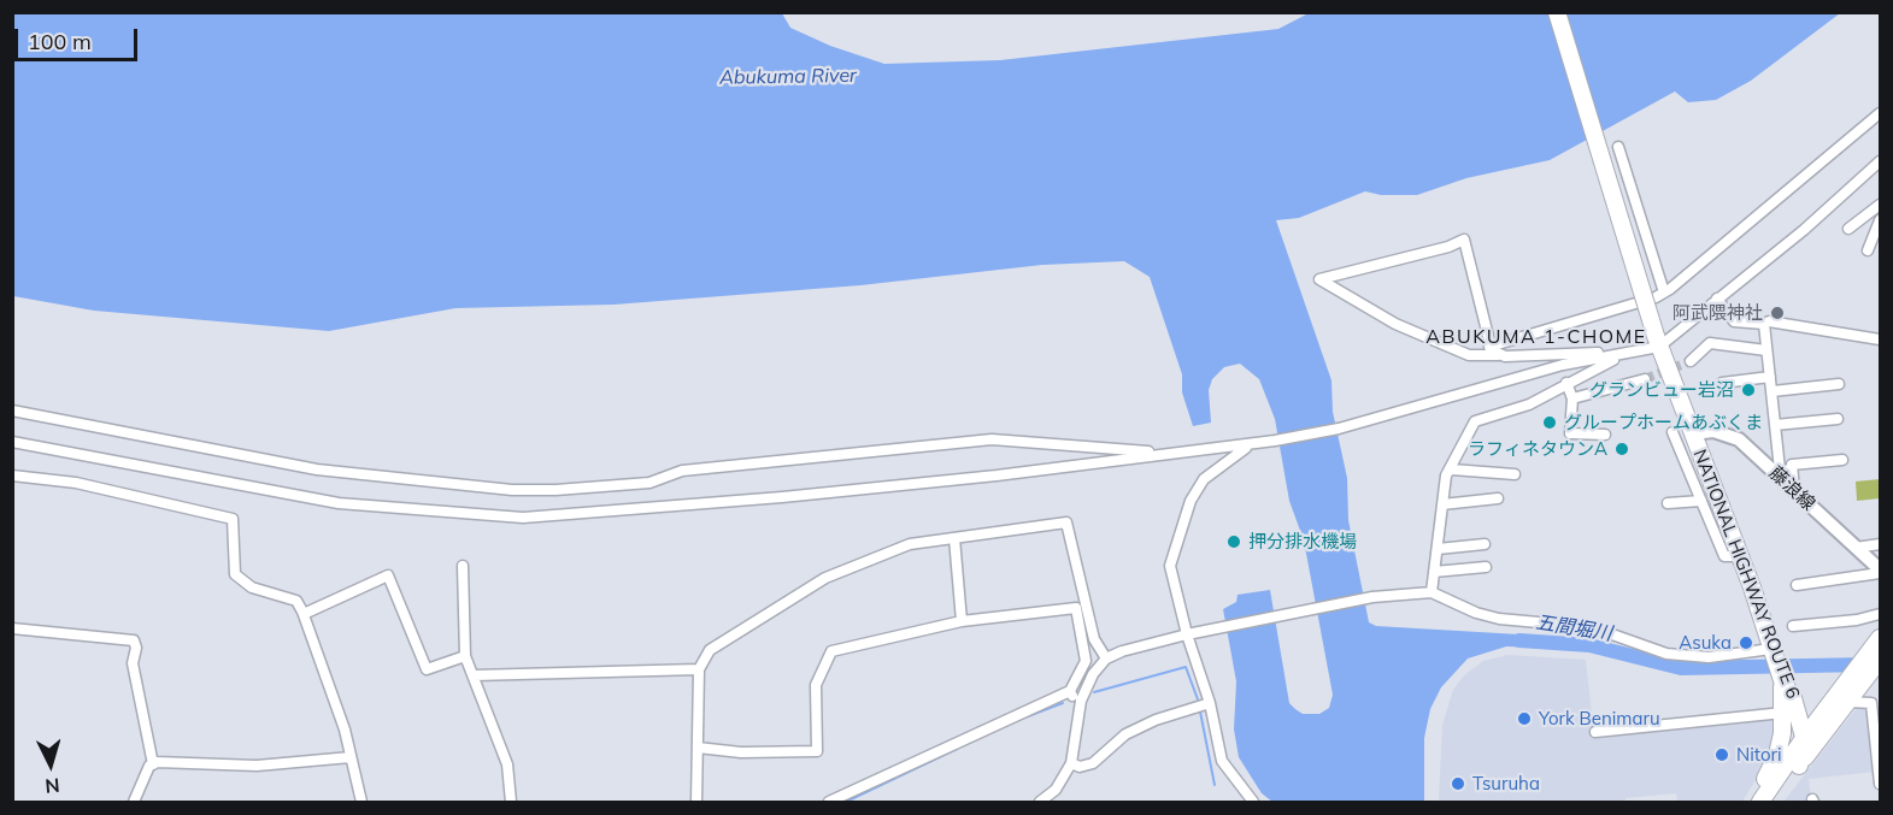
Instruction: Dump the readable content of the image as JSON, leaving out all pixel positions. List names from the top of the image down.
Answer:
{
  "streets": {
    "highway": ["NATIONAL HIGHWAY ROUTE 6"],
    "street": ["藤浪線"]
  },
  "crossings": [
    ["藤浪線", "NATIONAL HIGHWAY ROUTE 6"]
  ],
  "districts": ["ABUKUMA 1-CHOME"],
  "water": ["Abukuma River", "五間堀川"],
  "places": [
    "阿武隈神社",
    "グランビュー岩沼",
    "グループホームあぶくま",
    "ラフィネタウンA",
    "押分排水機場",
    "Asuka",
    "York Benimaru",
    "Nitori",
    "Tsuruha"
  ],
  "scale_bar": "100 m",
  "north": "bottom"
}
